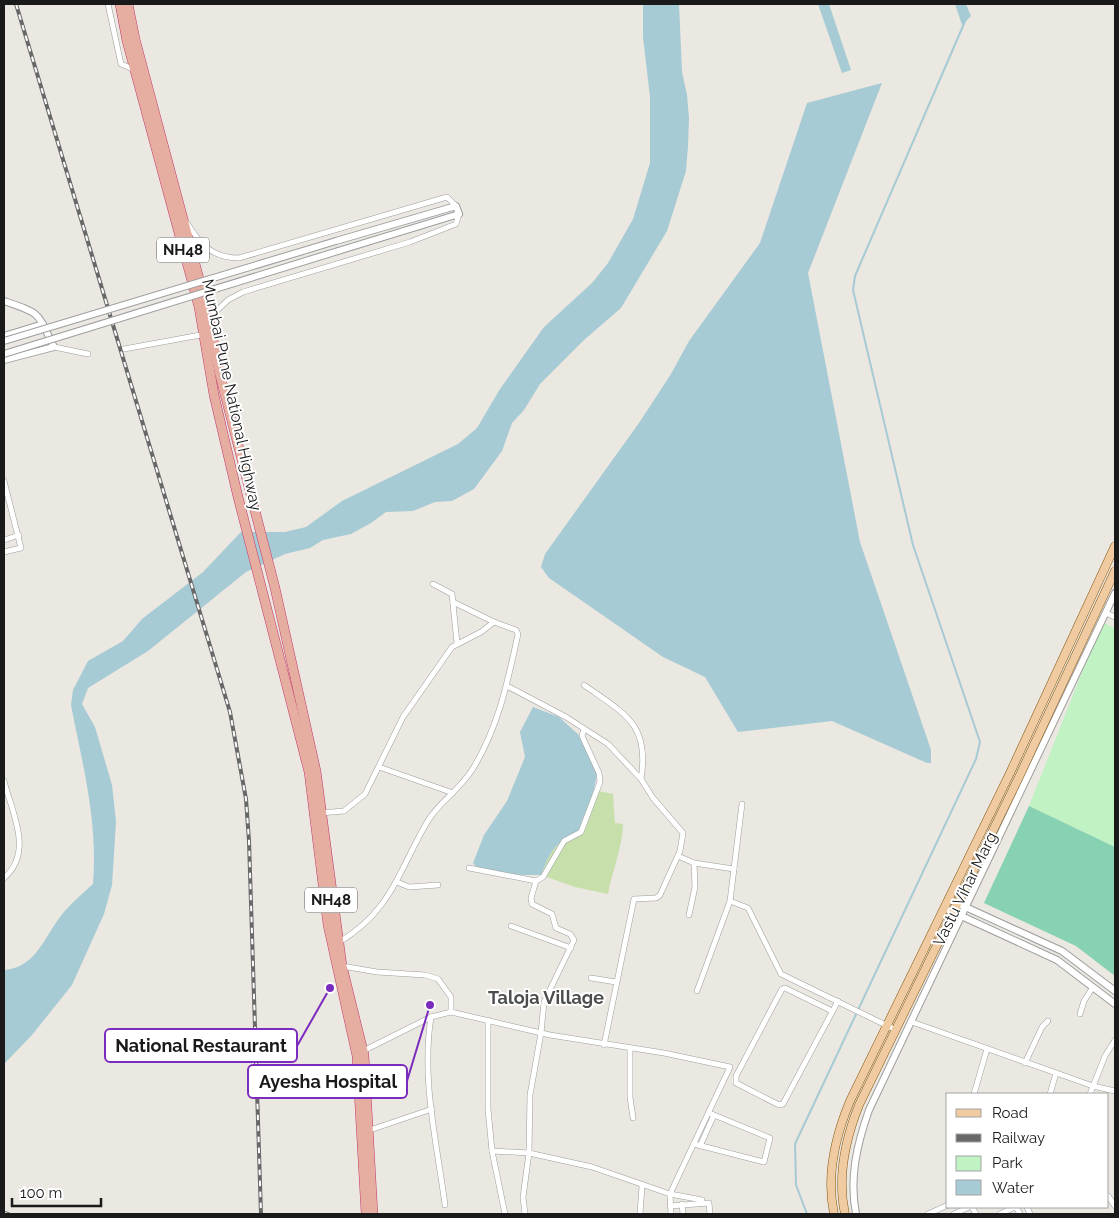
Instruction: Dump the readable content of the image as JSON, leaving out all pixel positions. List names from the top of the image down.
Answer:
{
  "streets": {
    "highway": ["NH48", "Mumbai Pune National Highway"],
    "main road": ["Vastu Vihar Marg"]
  },
  "crossings": [
    ["NH48", "Mumbai Pune National Highway"]
  ],
  "districts": ["Taloja Village"],
  "places": ["National Restaurant", "Ayesha Hospital"],
  "legend": [
    "Road",
    "Railway",
    "Park",
    "Water"
  ],
  "scale_bar": "100 m"
}
